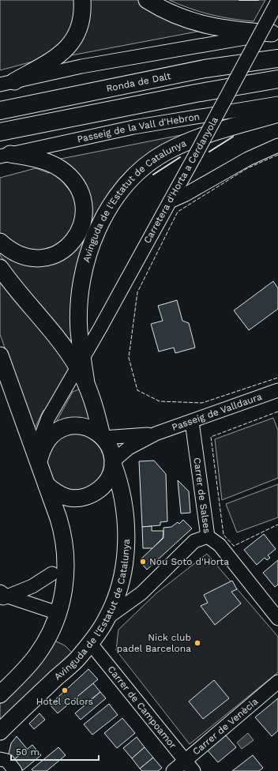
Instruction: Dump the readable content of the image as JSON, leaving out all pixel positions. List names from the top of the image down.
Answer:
{
  "streets": {
    "highway": ["Ronda de Dalt"],
    "main road": ["Avinguda de l'Estatut de Catalunya"],
    "street": [
      "Passeig de la Vall d'Hebron",
      "Carretera d'Horta a Cerdanyola",
      "Passeig de Valldaura",
      "Carrer de Salses",
      "Carrer de Campoamor",
      "Carrer de Venècia"
    ]
  },
  "crossings": [
    ["Carretera d'Horta a Cerdanyola", "Avinguda de l'Estatut de Catalunya"],
    ["Avinguda de l'Estatut de Catalunya", "Passeig de Valldaura"],
    ["Avinguda de l'Estatut de Catalunya", "Carrer de Campoamor"],
    ["Passeig de Valldaura", "Carrer de Salses"],
    ["Carrer de Campoamor", "Carrer de Venècia"]
  ],
  "places": ["Nou Soto d'Horta", "Nick club padel Barcelona", "Hotel Colors"],
  "scale_bar": "50 m"
}
